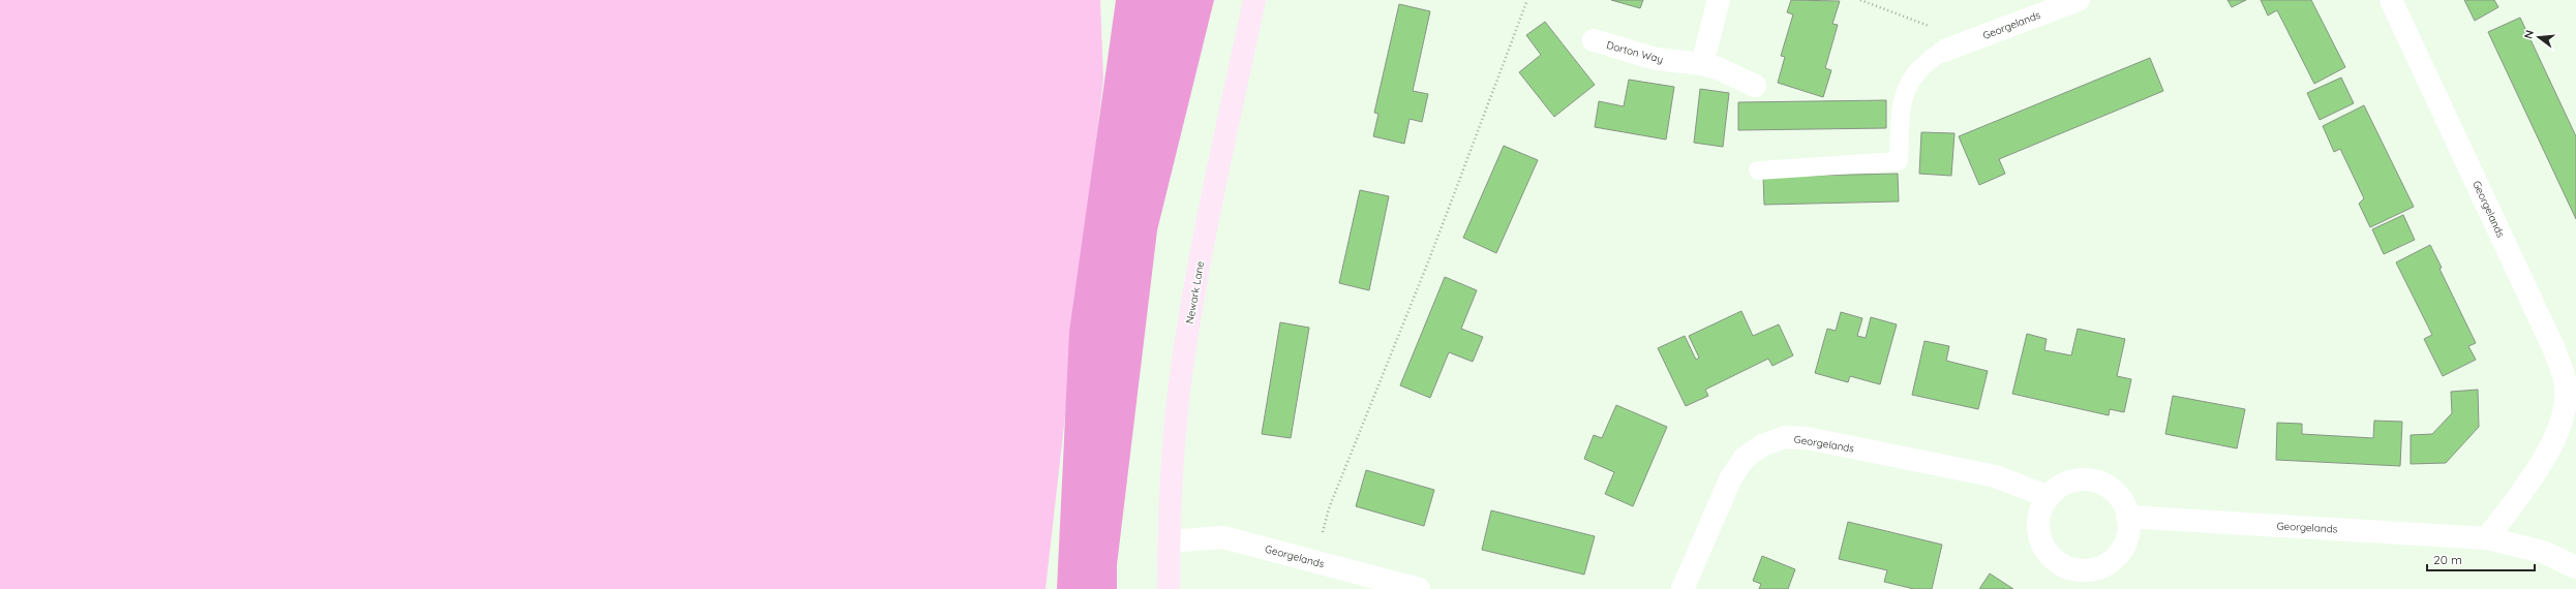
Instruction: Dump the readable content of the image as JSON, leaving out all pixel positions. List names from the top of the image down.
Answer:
{
  "streets": {
    "main road": ["Newark Lane"],
    "street": ["Georgelands", "Dorton Way"]
  },
  "crossings": [
    ["Georgelands", "Newark Lane"]
  ],
  "scale_bar": "20 m",
  "north": "left"
}
